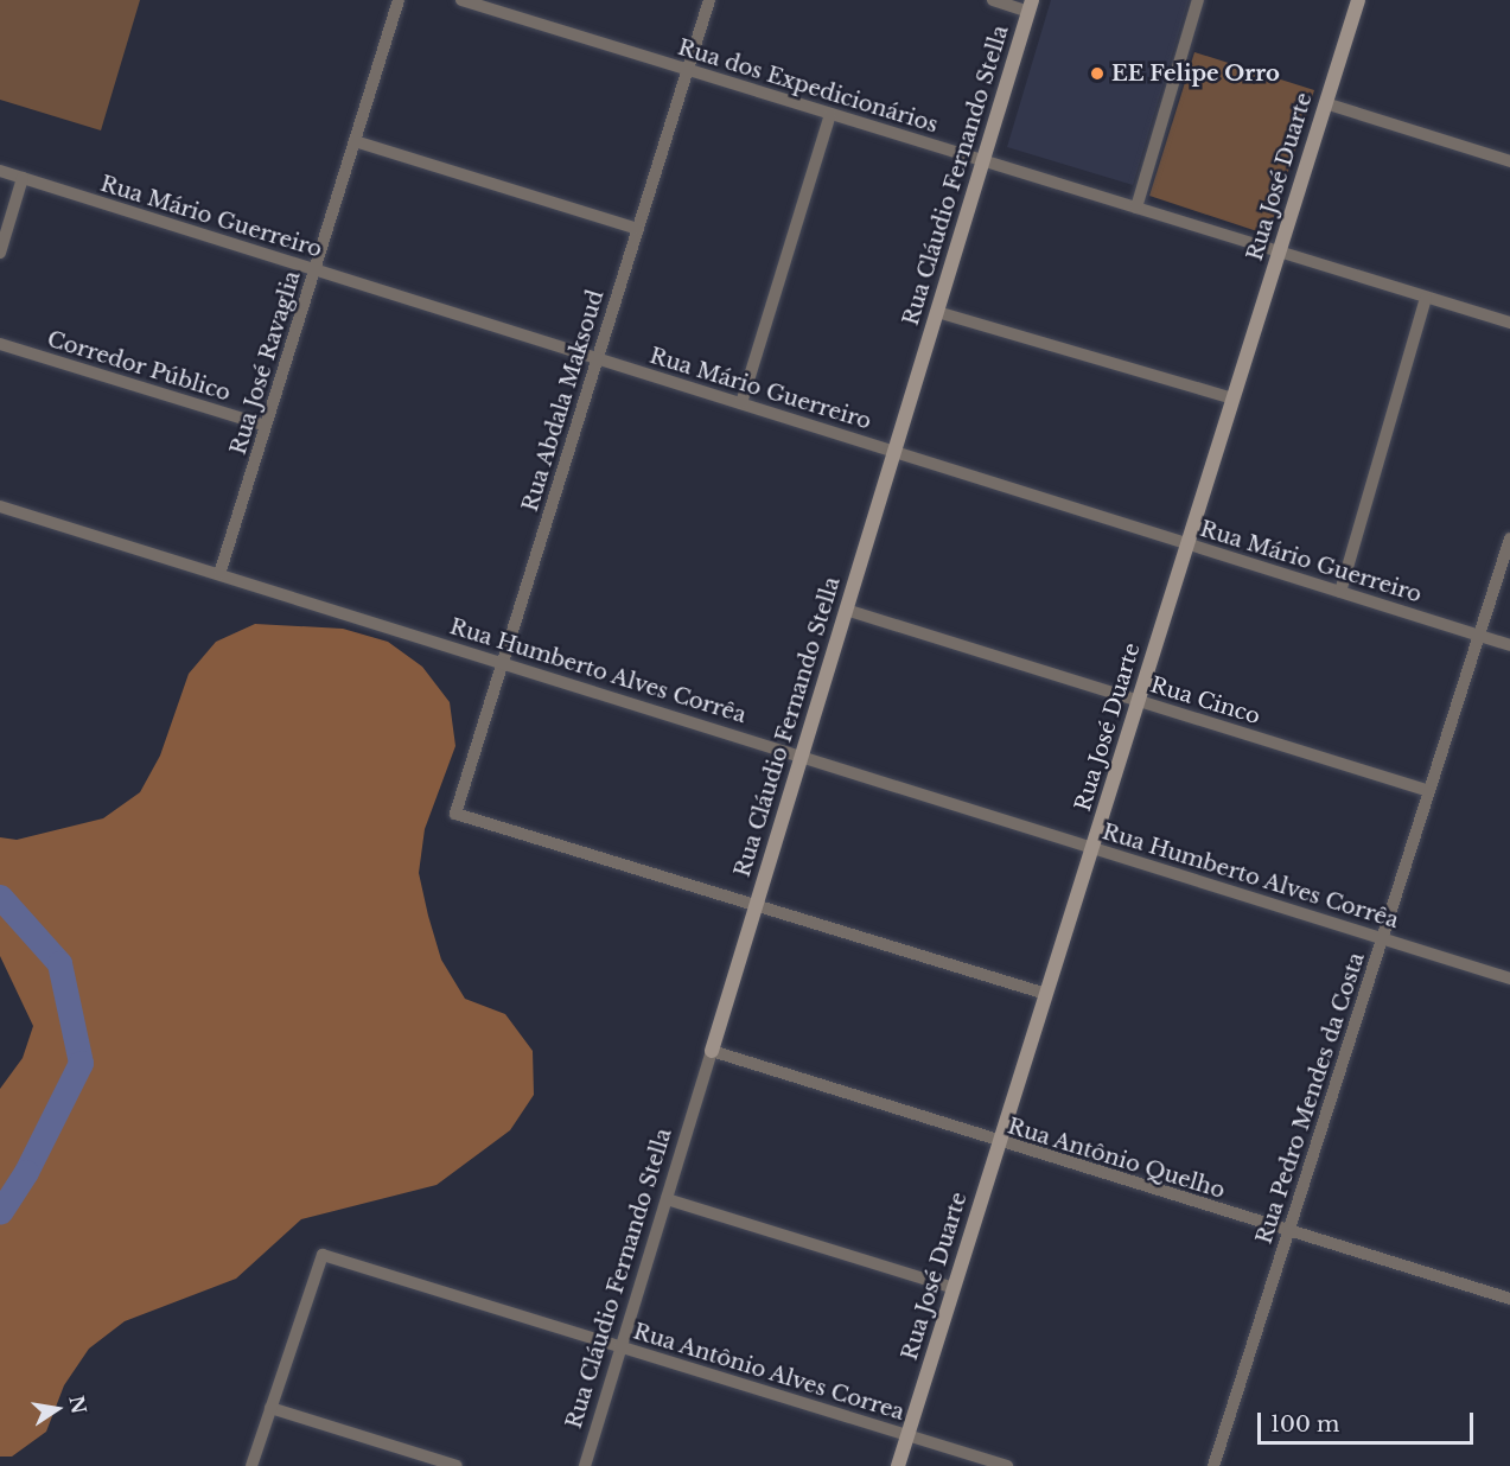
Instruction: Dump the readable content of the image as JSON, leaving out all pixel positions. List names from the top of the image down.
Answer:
{
  "streets": {
    "street": [
      "Rua dos Expedicionários",
      "Rua Cláudio Fernando Stella",
      "Rua José Duarte",
      "Rua Mário Guerreiro",
      "Rua José Ravaglia",
      "Corredor Público",
      "Rua Abdala Maksoud",
      "Rua Humberto Alves Corrêa",
      "Rua Cinco",
      "Rua Pedro Mendes da Costa",
      "Rua Antônio Quelho",
      "Rua Antônio Alves Correa"
    ]
  },
  "crossings": [
    ["Rua dos Expedicionários", "Rua Cláudio Fernando Stella"],
    ["Rua dos Expedicionários", "Rua José Duarte"],
    ["Rua dos Expedicionários", "Rua Abdala Maksoud"],
    ["Rua Cláudio Fernando Stella", "Rua Mário Guerreiro"],
    ["Rua Cláudio Fernando Stella", "Rua Abdala Maksoud"],
    ["Rua Cláudio Fernando Stella", "Rua Humberto Alves Corrêa"],
    ["Rua Cláudio Fernando Stella", "Rua Cinco"],
    ["Rua Cláudio Fernando Stella", "Rua Antônio Quelho"],
    ["Rua Cláudio Fernando Stella", "Rua Antônio Alves Correa"],
    ["Rua José Duarte", "Rua Mário Guerreiro"],
    ["Rua José Duarte", "Rua Humberto Alves Corrêa"],
    ["Rua José Duarte", "Rua Cinco"],
    ["Rua José Duarte", "Rua Antônio Quelho"],
    ["Rua José Duarte", "Rua Antônio Alves Correa"],
    ["Rua Mário Guerreiro", "Rua José Ravaglia"],
    ["Rua Mário Guerreiro", "Rua Abdala Maksoud"],
    ["Rua Mário Guerreiro", "Rua Pedro Mendes da Costa"],
    ["Rua José Ravaglia", "Corredor Público"],
    ["Rua José Ravaglia", "Rua Humberto Alves Corrêa"],
    ["Rua Abdala Maksoud", "Rua Humberto Alves Corrêa"],
    ["Rua Humberto Alves Corrêa", "Rua Pedro Mendes da Costa"],
    ["Rua Cinco", "Rua Pedro Mendes da Costa"],
    ["Rua Pedro Mendes da Costa", "Rua Antônio Quelho"]
  ],
  "places": ["EE Felipe Orro"],
  "scale_bar": "100 m",
  "north": "right"
}
